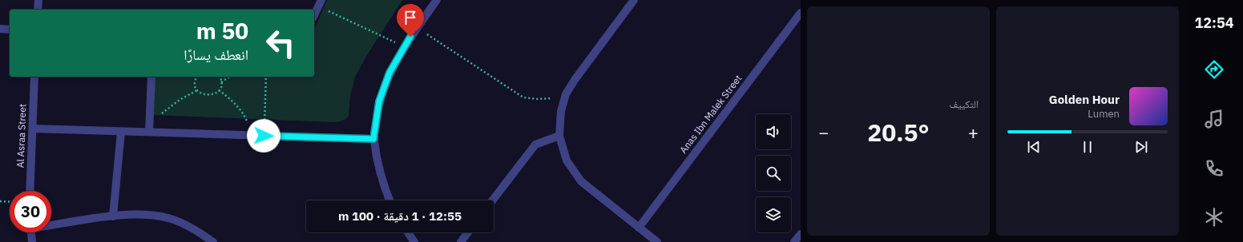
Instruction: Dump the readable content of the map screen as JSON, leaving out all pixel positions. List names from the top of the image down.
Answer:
{
  "streets": {
    "street": ["Anas Ibn Malek Street", "Al Asraa Street"]
  },
  "page": {
    "tabs": "12:54",
    "tile": "التكييف",
    "turn": ["50 m", "انعطف يسارًا"],
    "song": ["Golden Hour", "Lumen"],
    "heat": ["−", "20.5°", "+"],
    "limit": "30",
    "trip": "12:55 · 1 دقيقة · 100 m"
  }
}
